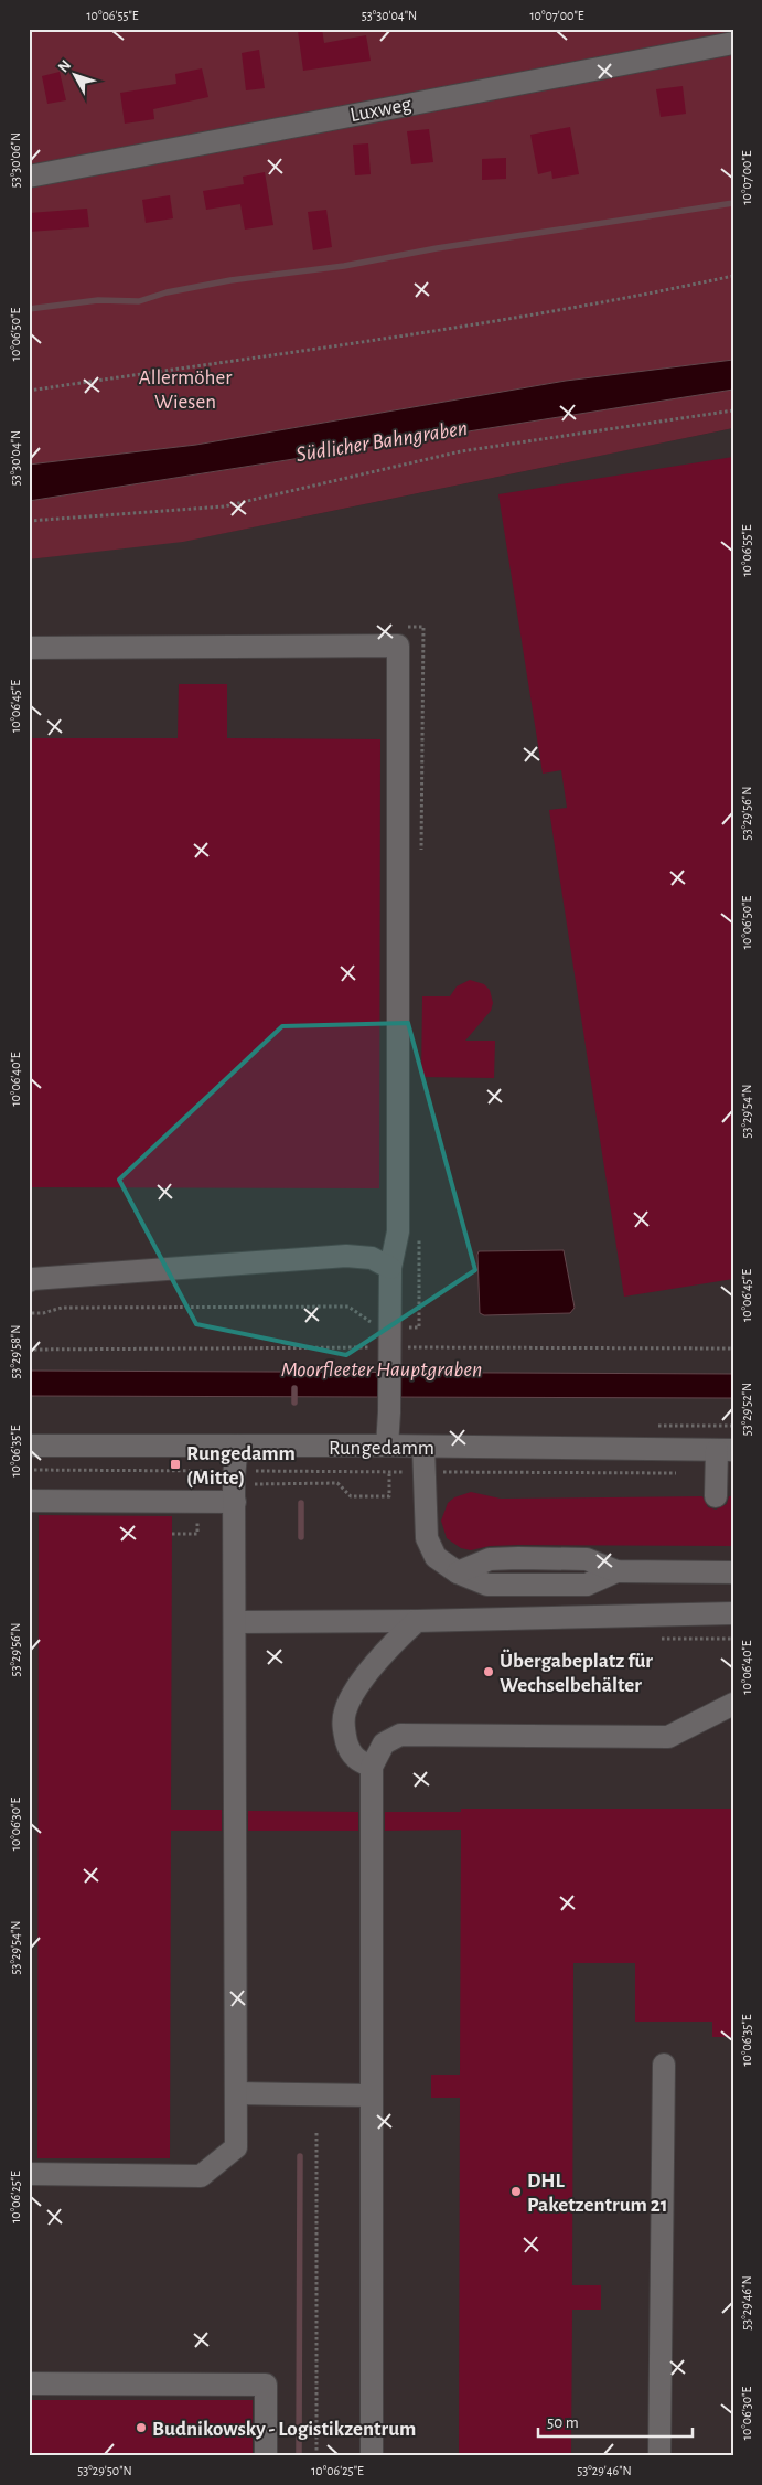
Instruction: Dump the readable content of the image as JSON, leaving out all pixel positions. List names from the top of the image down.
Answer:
{
  "streets": {
    "street": ["Luxweg", "Rungedamm"]
  },
  "water": ["Südlicher Bahngraben", "Moorfleeter Hauptgraben"],
  "parks": ["Allermöher Wiesen"],
  "places": {
    "transit": ["Rungedamm (Mitte)"],
    "other": ["Übergabeplatz für Wechselbehälter", "DHL Paketzentrum 21", "Budnikowsky - Logistikzentrum"]
  },
  "scale_bar": "50 m",
  "north": "top left",
  "coordinates": [
    "10°06'55\"E",
    "53°30'04\"N",
    "10°07'00\"E",
    "53°30'06\"N",
    "10°06'50\"E",
    "10°06'45\"E",
    "53°29'56\"N",
    "10°06'40\"E",
    "53°29'54\"N",
    "53°29'58\"N",
    "53°29'52\"N",
    "10°06'35\"E",
    "10°06'30\"E",
    "10°06'25\"E",
    "53°29'46\"N",
    "53°29'50\"N"
  ]
}
